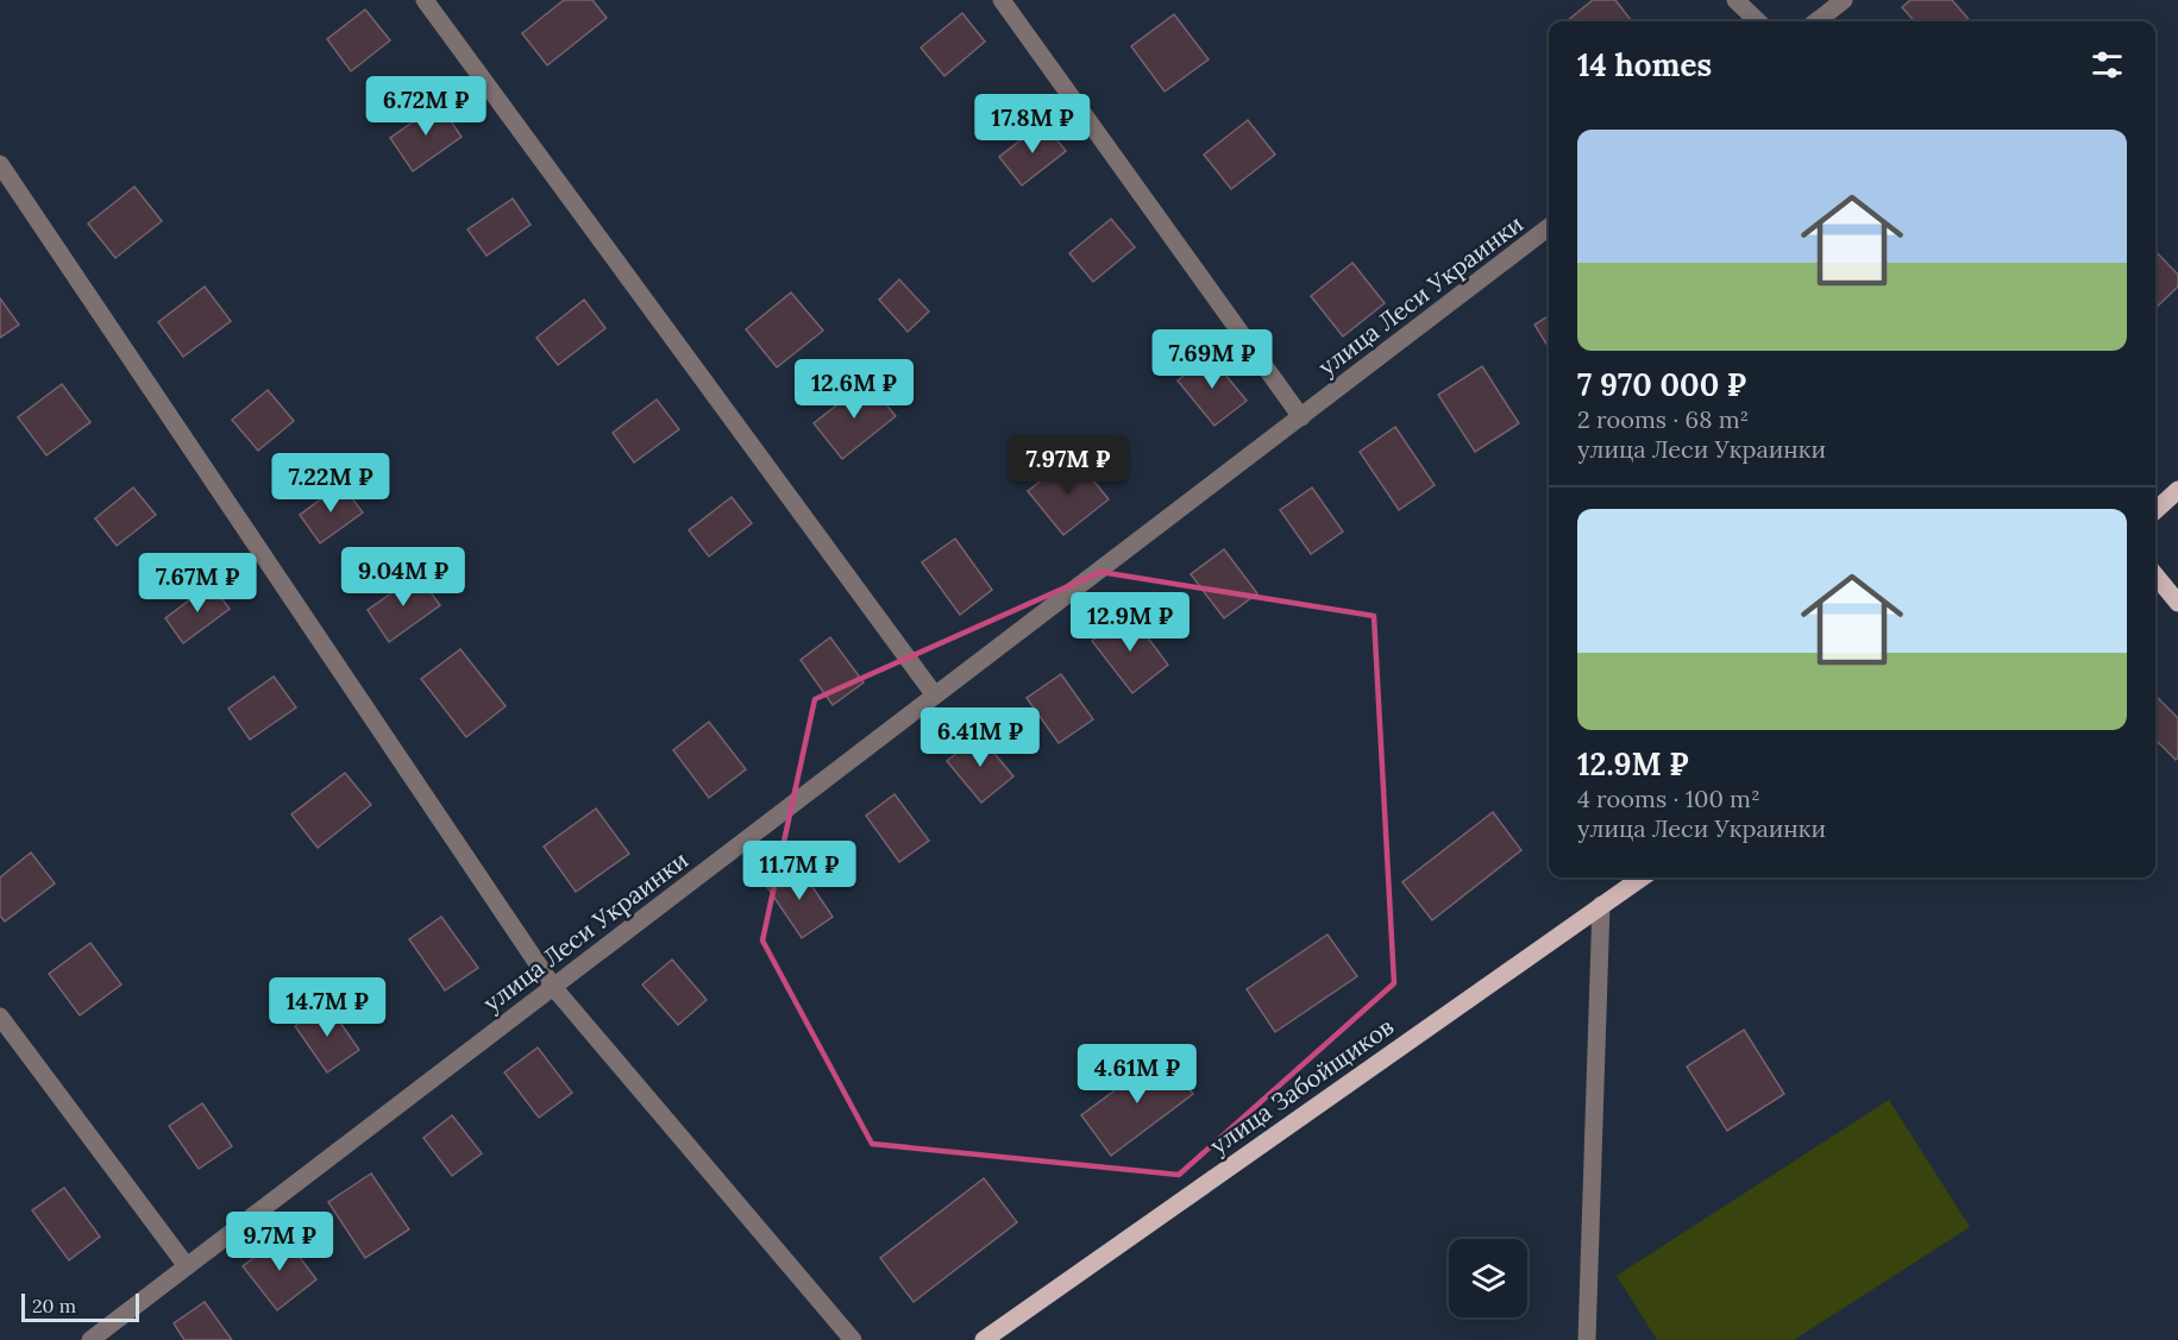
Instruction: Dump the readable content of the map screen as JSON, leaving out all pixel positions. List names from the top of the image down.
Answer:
{
  "streets": {
    "main road": ["улица Забойщиков"],
    "street": ["улица Леси Украинки"]
  },
  "scale_bar": "20 m",
  "page": {
    "heading": "14 homes",
    "price": [
      "6.72M ₽",
      "17.8M ₽",
      "7.69M ₽",
      "12.6M ₽",
      "7.97M ₽",
      "7.22M ₽",
      "9.04M ₽",
      "7.67M ₽",
      "12.9M ₽",
      "6.41M ₽",
      "11.7M ₽",
      "14.7M ₽",
      "4.61M ₽",
      "9.7M ₽"
    ],
    "list": [
      {
        "name": "7 970 000 ₽",
        "note": "2 rooms · 68 m² · улица Леси Украинки"
      },
      {
        "name": "12.9M ₽",
        "note": "4 rooms · 100 m² · улица Леси Украинки"
      }
    ],
    "scale": "20 m"
  }
}
